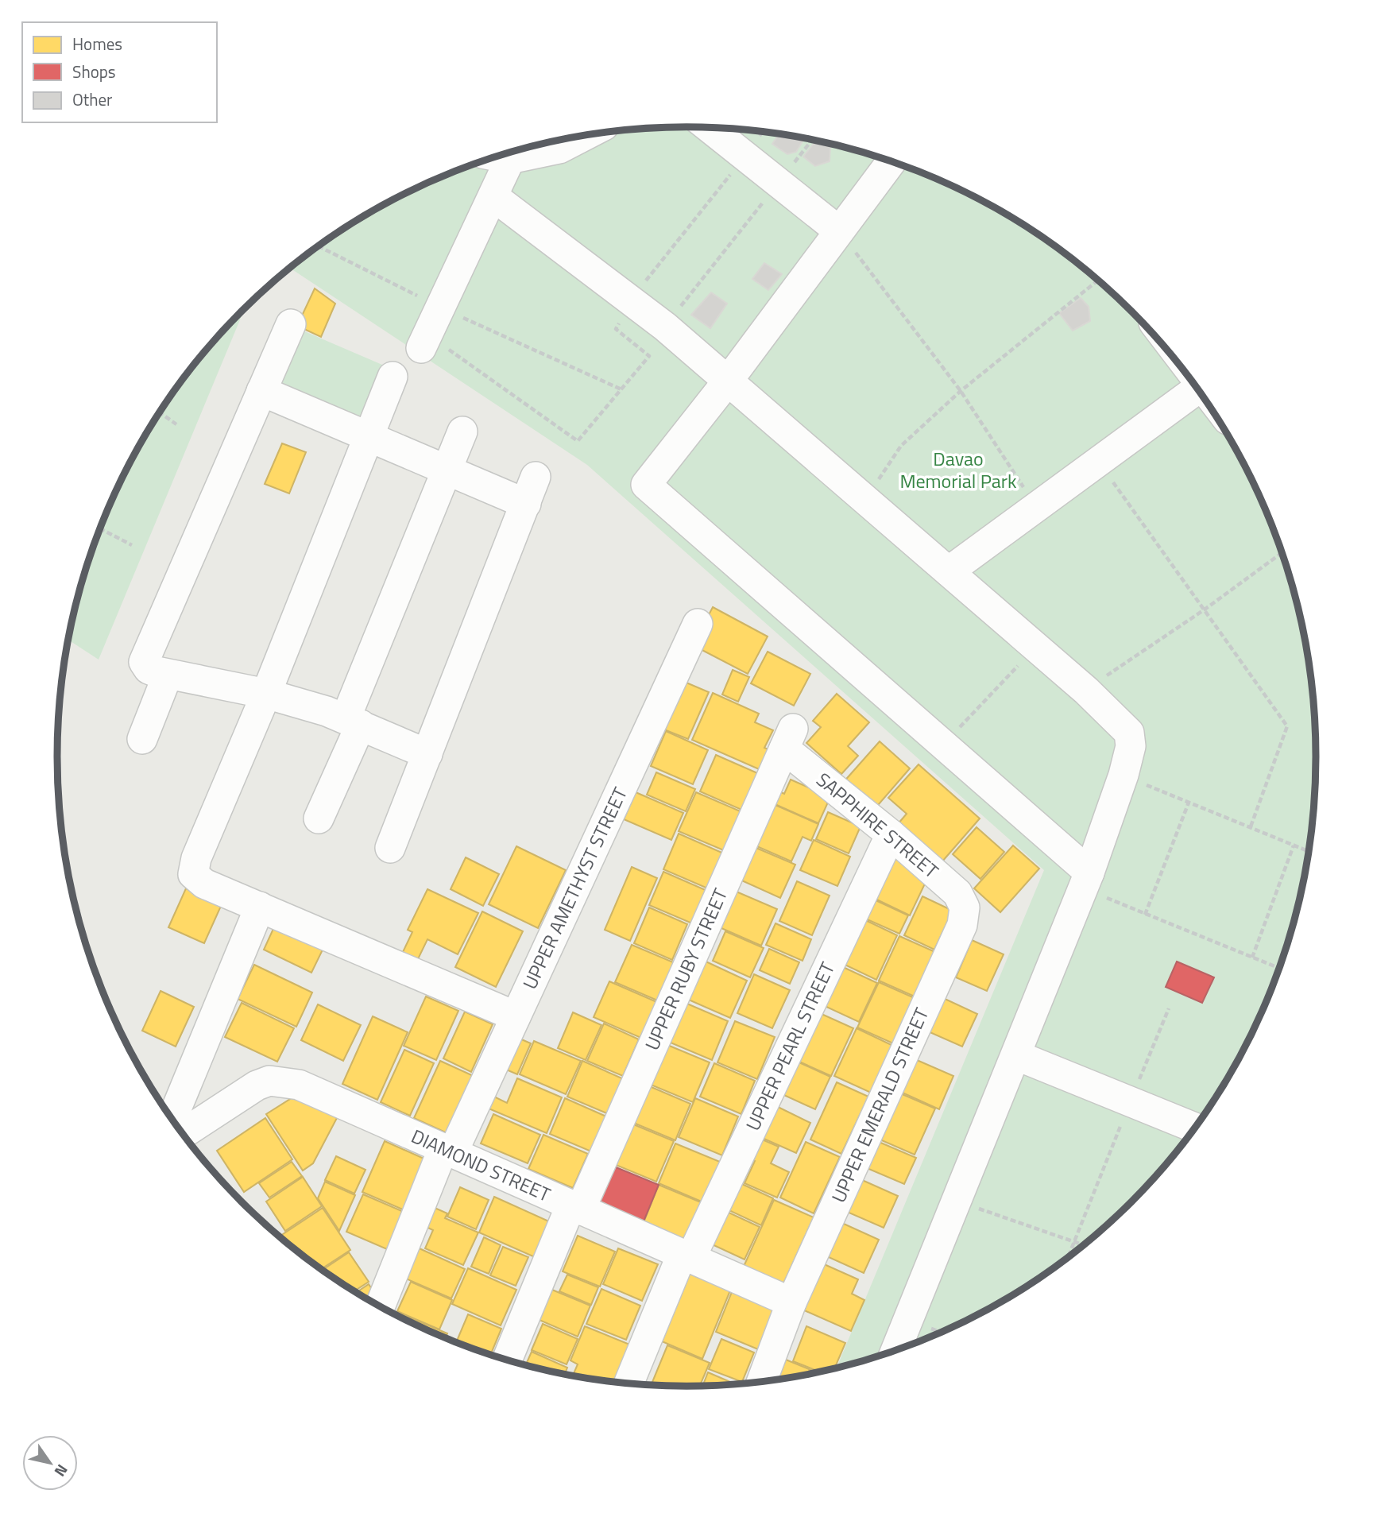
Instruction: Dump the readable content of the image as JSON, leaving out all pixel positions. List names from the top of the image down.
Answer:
{
  "streets": {
    "street": [
      "SAPPHIRE STREET",
      "UPPER AMETHYST STREET",
      "UPPER RUBY STREET",
      "UPPER PEARL STREET",
      "UPPER EMERALD STREET",
      "DIAMOND STREET"
    ]
  },
  "crossings": [
    ["SAPPHIRE STREET", "UPPER RUBY STREET"],
    ["SAPPHIRE STREET", "UPPER PEARL STREET"],
    ["SAPPHIRE STREET", "UPPER EMERALD STREET"],
    ["UPPER AMETHYST STREET", "DIAMOND STREET"],
    ["UPPER RUBY STREET", "DIAMOND STREET"],
    ["UPPER PEARL STREET", "DIAMOND STREET"],
    ["UPPER EMERALD STREET", "DIAMOND STREET"]
  ],
  "parks": ["Davao Memorial Park"],
  "legend": ["Homes", "Shops", "Other"],
  "north": "bottom right"
}
